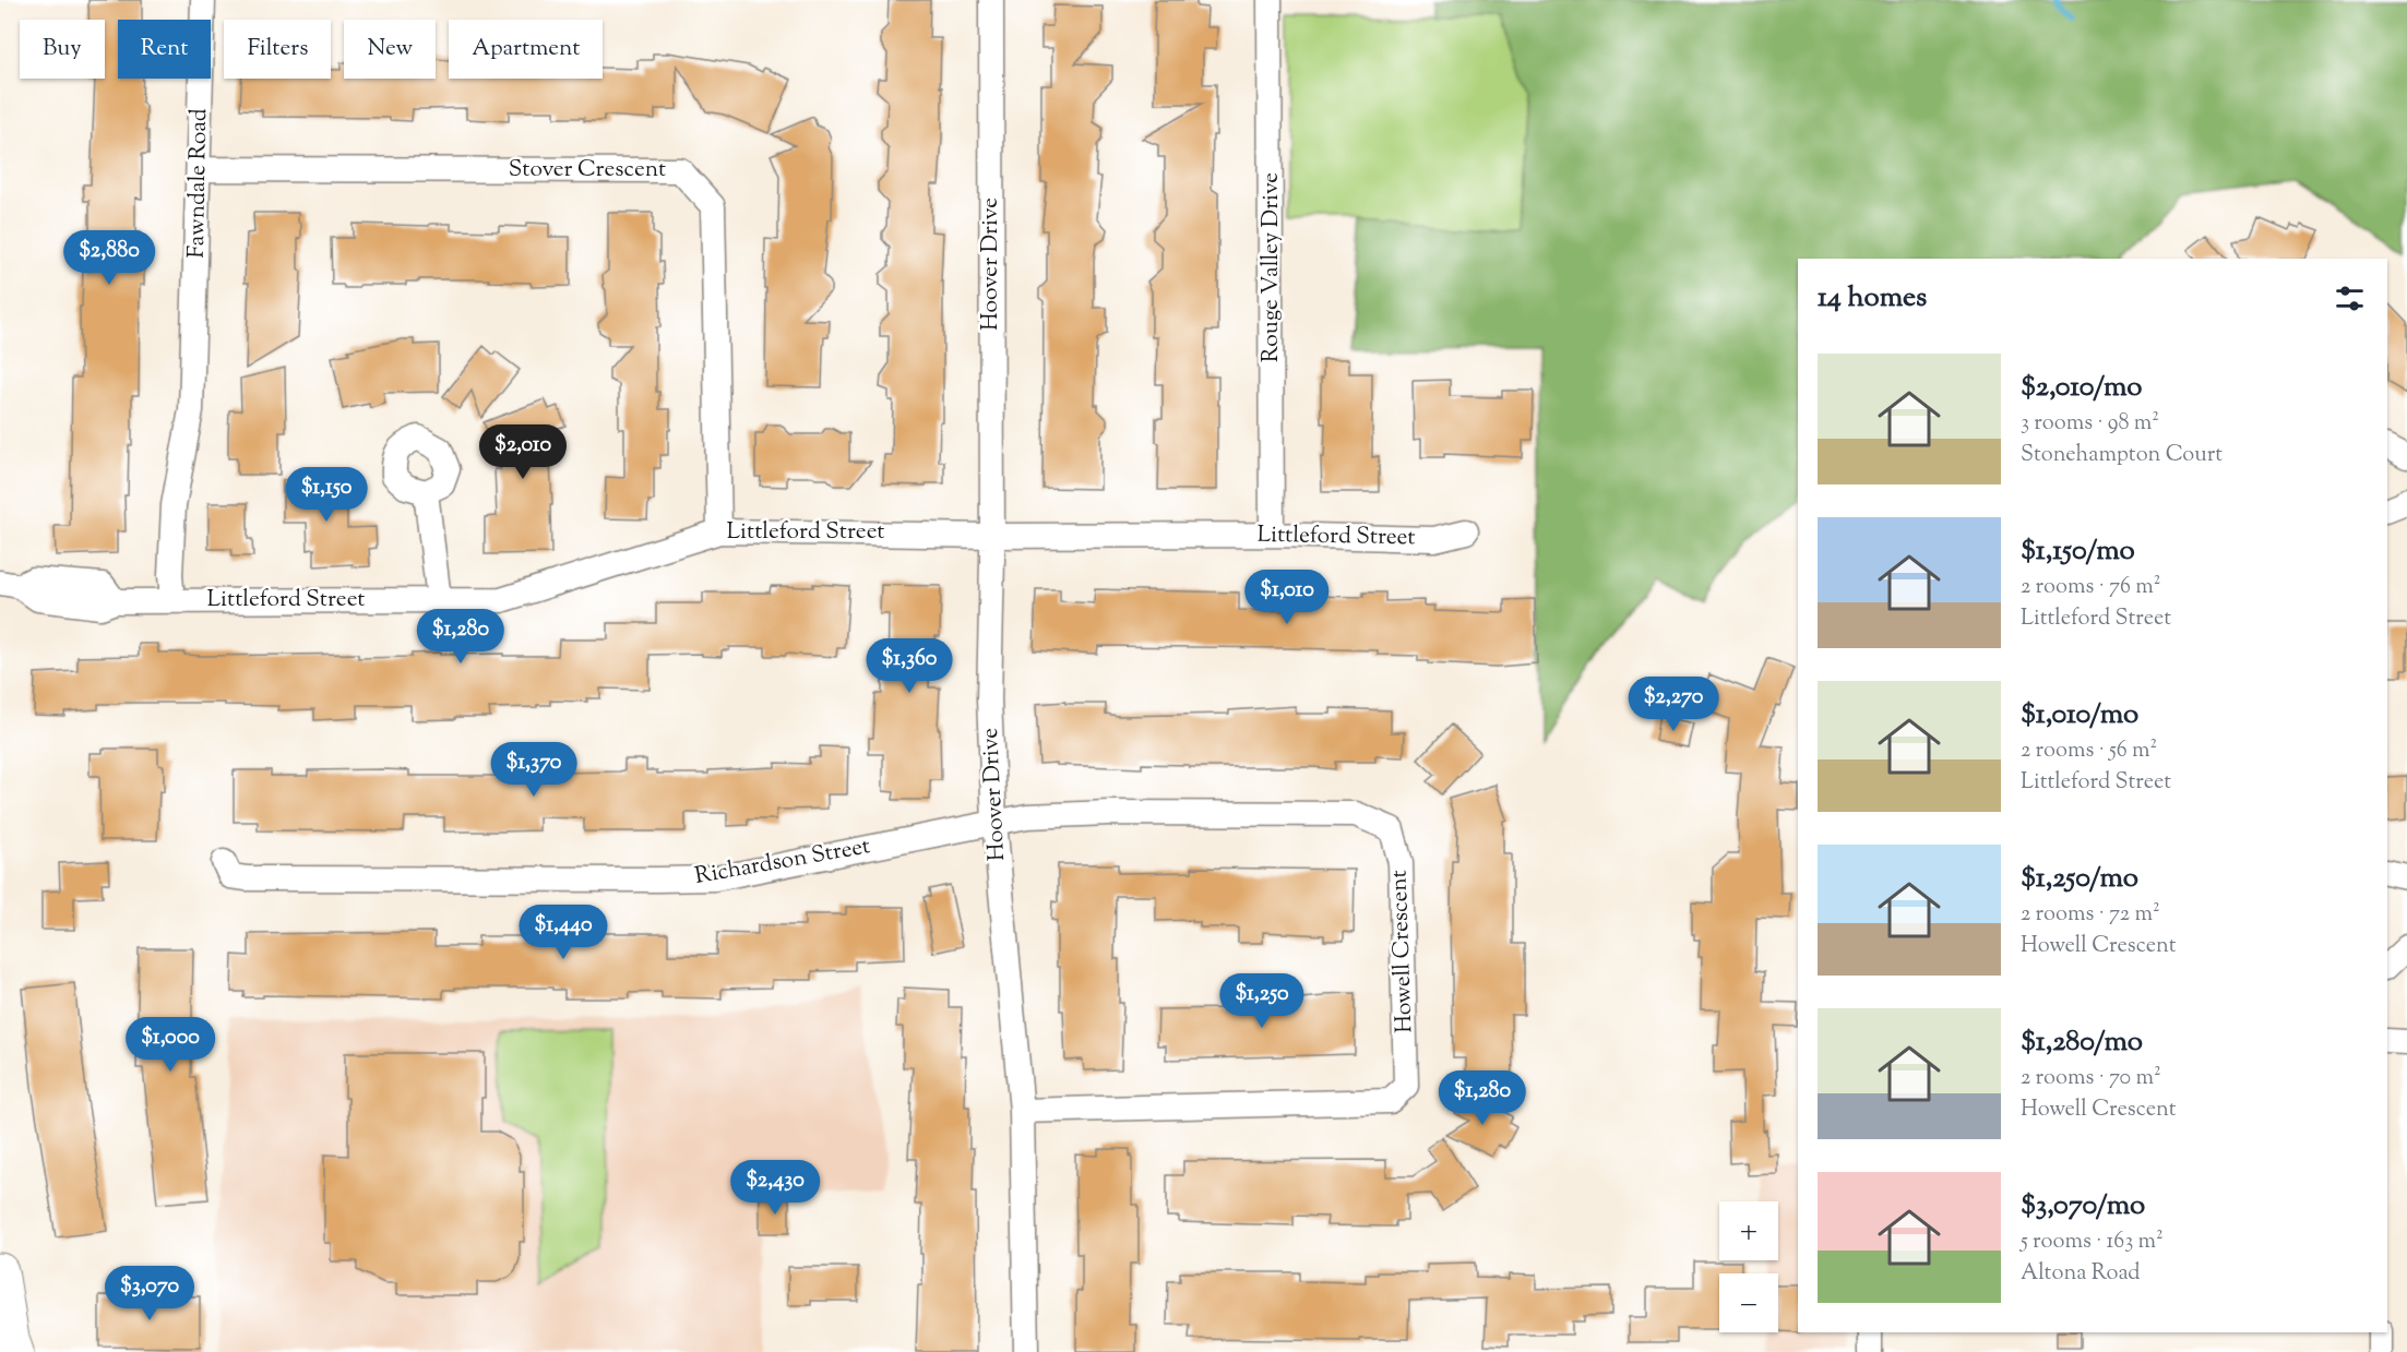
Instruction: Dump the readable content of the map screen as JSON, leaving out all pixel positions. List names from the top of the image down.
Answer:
{
  "streets": {
    "street": [
      "Stover Crescent",
      "Fawndale Road",
      "Hoover Drive",
      "Rouge Valley Drive",
      "Littleford Street",
      "Richardson Street",
      "Howell Crescent"
    ]
  },
  "crossings": [
    ["Stover Crescent", "Fawndale Road"],
    ["Stover Crescent", "Littleford Street"],
    ["Fawndale Road", "Littleford Street"],
    ["Hoover Drive", "Littleford Street"],
    ["Hoover Drive", "Richardson Street"],
    ["Hoover Drive", "Howell Crescent"],
    ["Rouge Valley Drive", "Littleford Street"],
    ["Richardson Street", "Howell Crescent"]
  ],
  "page": {
    "chip": [
      "Buy",
      "Rent",
      "Filters",
      "New",
      "Apartment"
    ],
    "price": [
      "$2,880",
      "$2,010",
      "$1,150",
      "$1,010",
      "$1,280",
      "$1,360",
      "$2,270",
      "$1,370",
      "$1,440",
      "$1,250",
      "$1,000",
      "$1,280",
      "$2,430",
      "$3,070"
    ],
    "heading": "14 homes",
    "list": [
      {
        "name": "$2,010/mo",
        "note": "3 rooms · 98 m² · Stonehampton Court"
      },
      {
        "name": "$1,150/mo",
        "note": "2 rooms · 76 m² · Littleford Street"
      },
      {
        "name": "$1,010/mo",
        "note": "2 rooms · 56 m² · Littleford Street"
      },
      {
        "name": "$1,250/mo",
        "note": "2 rooms · 72 m² · Howell Crescent"
      },
      {
        "name": "$1,280/mo",
        "note": "2 rooms · 70 m² · Howell Crescent"
      },
      {
        "name": "$3,070/mo",
        "note": "5 rooms · 163 m² · Altona Road"
      }
    ],
    "map_buttons": ["+", "−"]
  }
}
